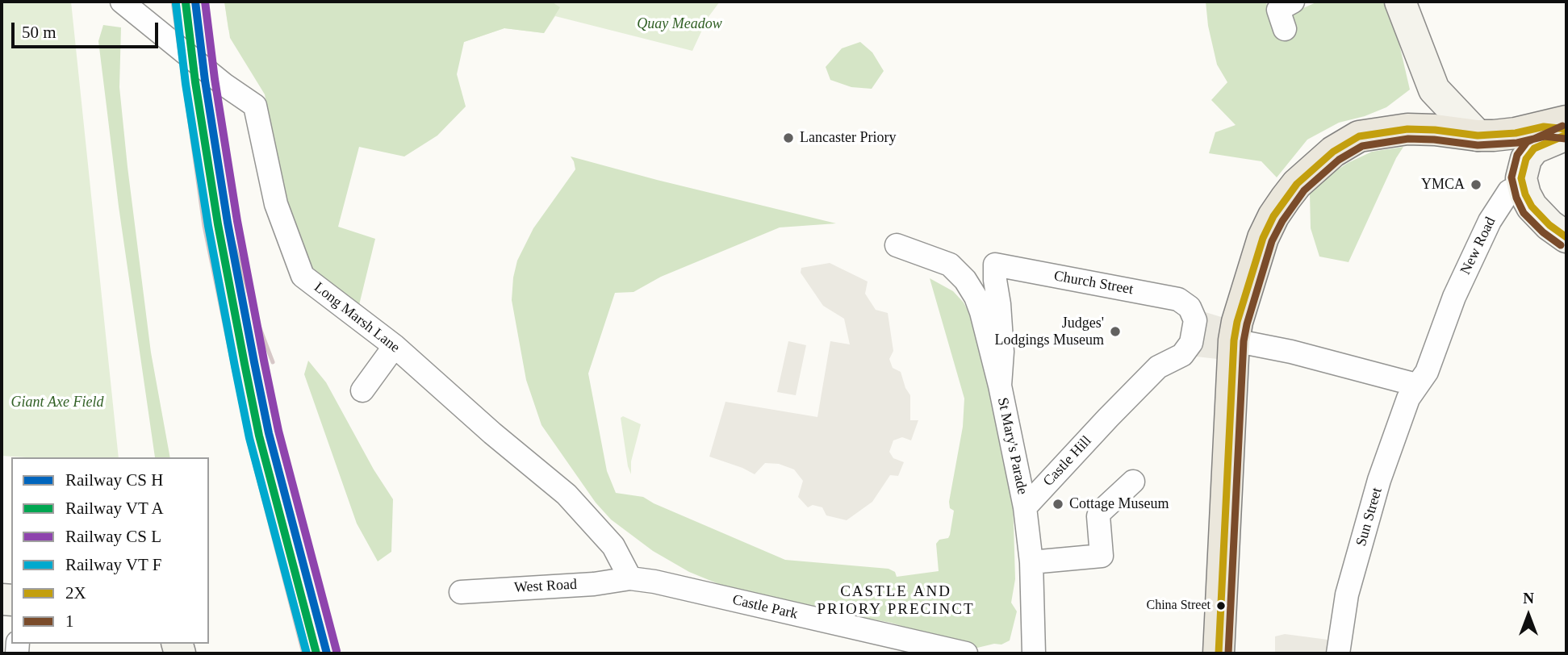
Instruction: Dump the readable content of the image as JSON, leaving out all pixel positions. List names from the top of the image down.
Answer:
{
  "streets": {
    "street": [
      "New Road",
      "Church Street",
      "Long Marsh Lane",
      "St Mary's Parade",
      "Castle Hill",
      "Sun Street",
      "West Road",
      "Castle Park"
    ]
  },
  "crossings": [
    ["New Road", "Sun Street"],
    ["Church Street", "St Mary's Parade"],
    ["Church Street", "Castle Hill"],
    ["Long Marsh Lane", "West Road"],
    ["Long Marsh Lane", "Castle Park"],
    ["St Mary's Parade", "Castle Hill"],
    ["West Road", "Castle Park"]
  ],
  "districts": ["CASTLE AND PRIORY PRECINCT"],
  "parks": ["Quay Meadow", "Giant Axe Field"],
  "places": [
    "Lancaster Priory",
    "YMCA",
    "Judges' Lodgings Museum",
    "Cottage Museum",
    "China Street"
  ],
  "lines": ["transit line 1", "transit line 2X"],
  "legend": [
    "Railway CS H",
    "Railway VT A",
    "Railway CS L",
    "Railway VT F",
    "2X",
    "1"
  ],
  "scale_bar": "50 m",
  "north": "top"
}
